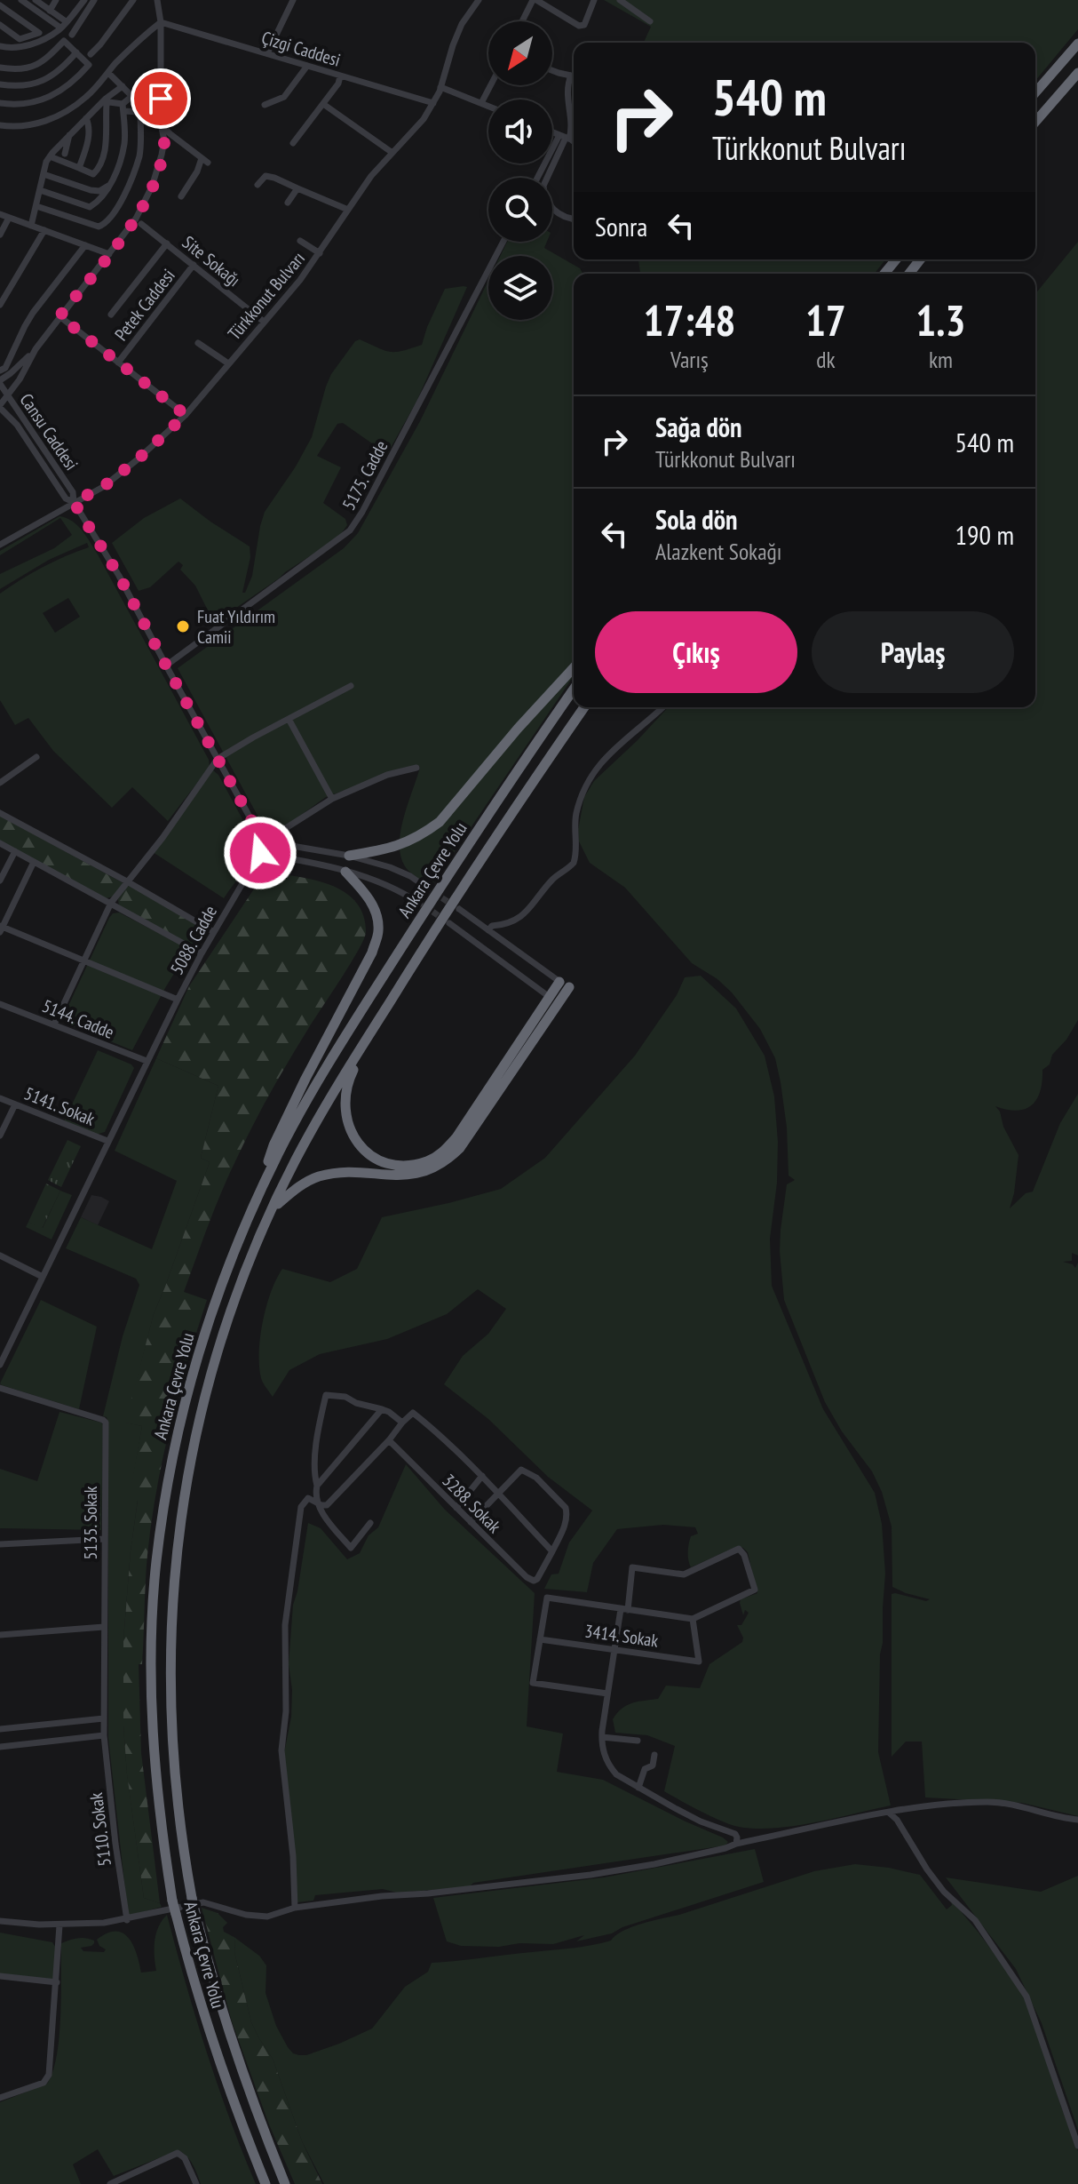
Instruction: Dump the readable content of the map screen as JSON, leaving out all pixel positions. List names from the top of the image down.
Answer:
{
  "streets": {
    "highway": ["Ankara Çevre Yolu"],
    "street": [
      "Çizgi Caddesi",
      "Site Sokağı",
      "Türkkonut Bulvarı",
      "Petek Caddesi",
      "Cansu Caddesi",
      "5175. Cadde",
      "5088. Cadde",
      "5144. Cadde",
      "5141. Sokak",
      "3288. Sokak",
      "5135. Sokak",
      "3414. Sokak",
      "5110. Sokak"
    ]
  },
  "crossings": [
    ["Çizgi Caddesi", "Türkkonut Bulvarı"],
    ["Site Sokağı", "Türkkonut Bulvarı"],
    ["Site Sokağı", "Petek Caddesi"],
    ["Türkkonut Bulvarı", "Cansu Caddesi"],
    ["5088. Cadde", "5144. Cadde"],
    ["5088. Cadde", "5141. Sokak"],
    ["5135. Sokak", "5110. Sokak"]
  ],
  "places": ["Fuat Yıldırım Camii"],
  "north": "bottom left",
  "page": {
    "turn": ["540 m", "Türkkonut Bulvarı"],
    "then": "Sonra",
    "eta": [
      "17:48",
      "Varış",
      "17",
      "dk",
      "1.3",
      "km"
    ],
    "list": [
      {
        "name": "Sağa dön",
        "note": "Türkkonut Bulvarı",
        "value": "540 m"
      },
      {
        "name": "Sola dön",
        "note": "Alazkent Sokağı",
        "value": "190 m"
      }
    ],
    "buttons": ["Çıkış", "Paylaş"]
  }
}
